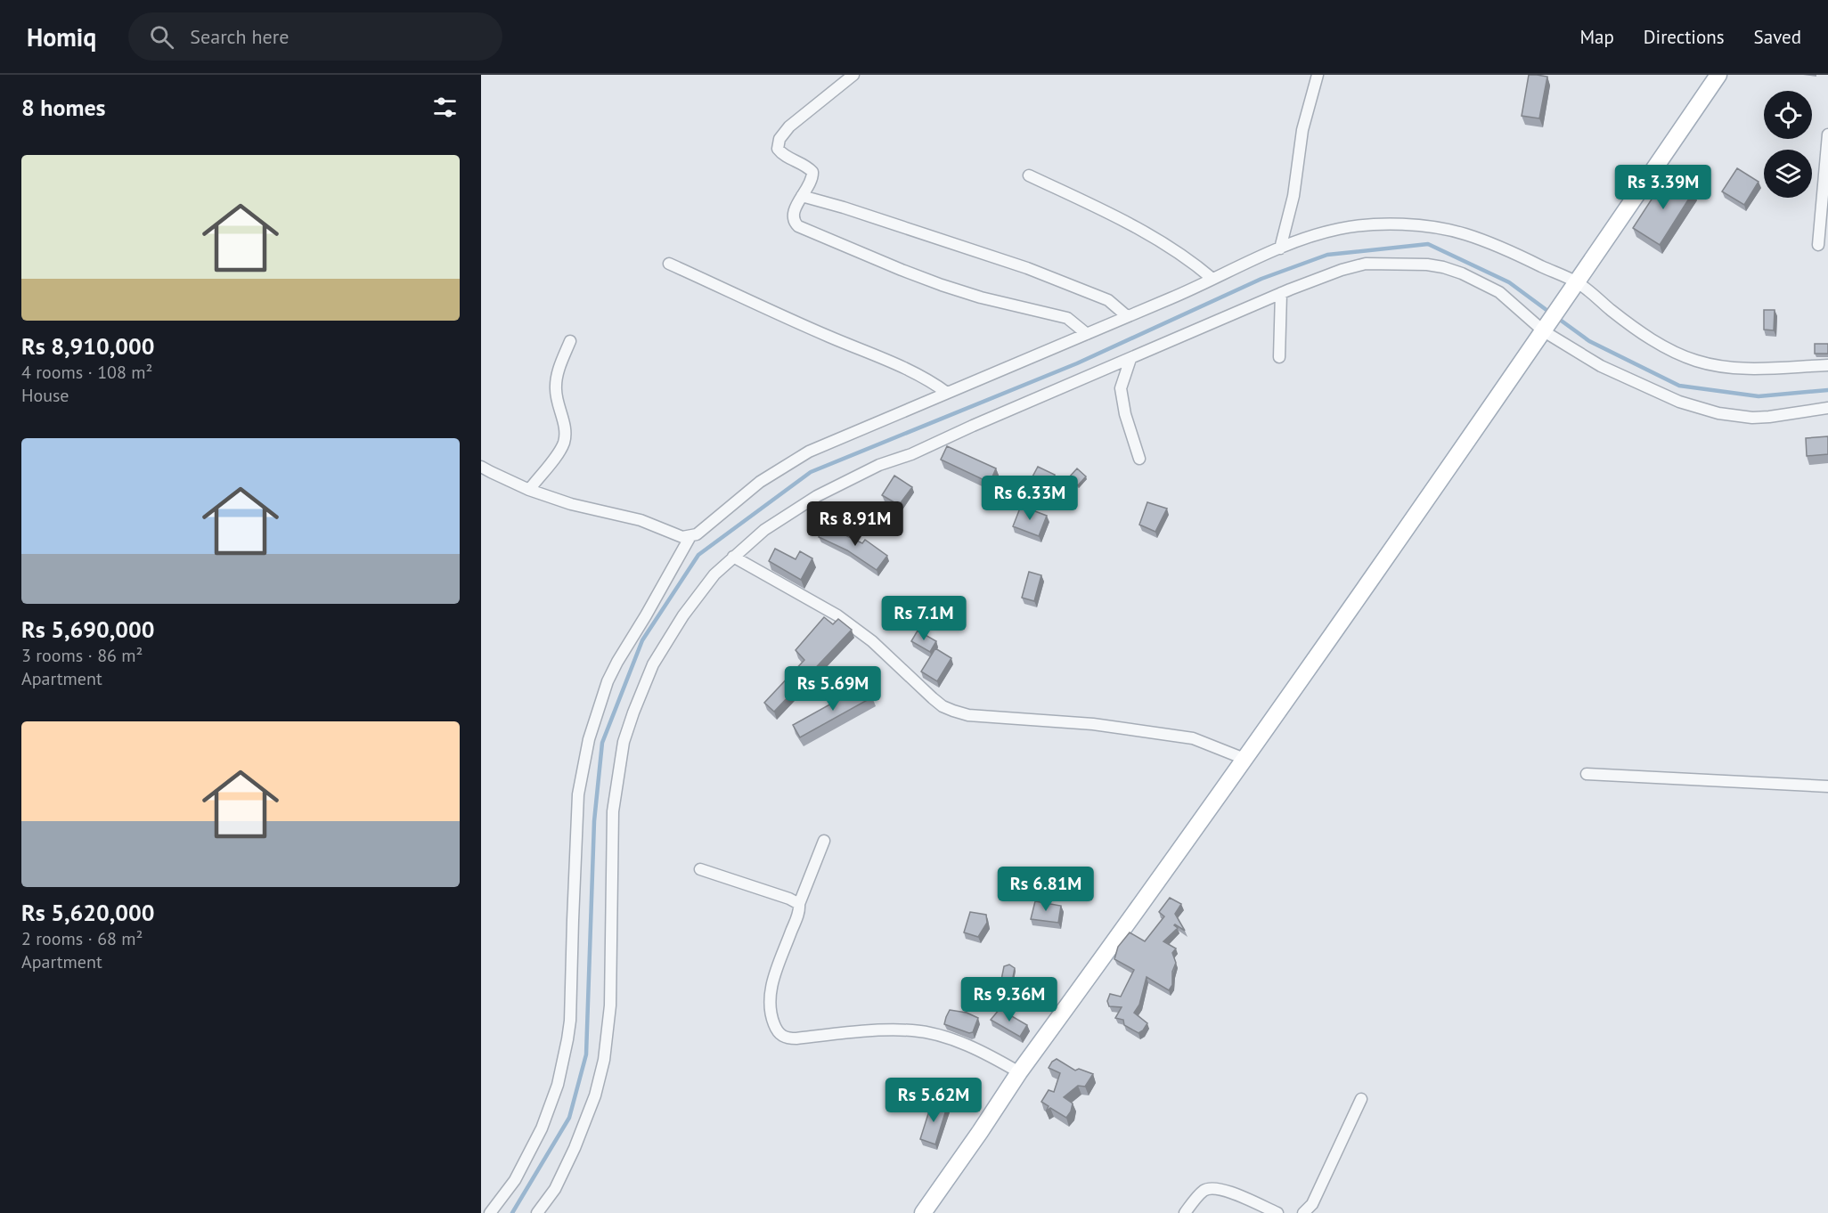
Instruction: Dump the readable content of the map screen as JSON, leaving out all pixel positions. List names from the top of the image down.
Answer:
{
  "page": {
    "header": "Homiq",
    "search": "Search here",
    "nav": ["Map", "Directions", "Saved"],
    "heading": "8 homes",
    "list": [
      {
        "name": "Rs 8,910,000",
        "note": "4 rooms · 108 m² · House"
      },
      {
        "name": "Rs 5,690,000",
        "note": "3 rooms · 86 m² · Apartment"
      },
      {
        "name": "Rs 5,620,000",
        "note": "2 rooms · 68 m² · Apartment"
      }
    ],
    "price": [
      "Rs 3.39M",
      "Rs 6.33M",
      "Rs 8.91M",
      "Rs 7.1M",
      "Rs 5.69M",
      "Rs 6.81M",
      "Rs 9.36M",
      "Rs 5.62M"
    ]
  }
}
